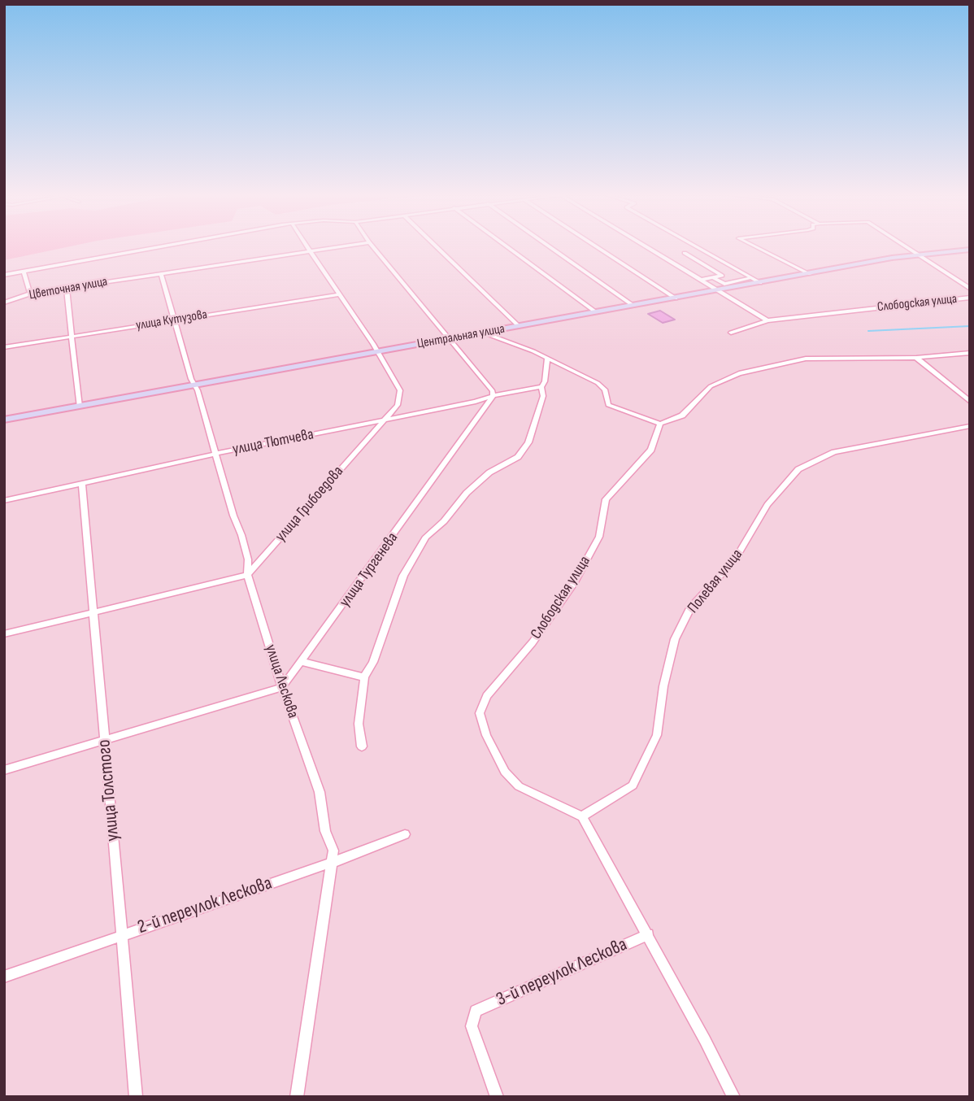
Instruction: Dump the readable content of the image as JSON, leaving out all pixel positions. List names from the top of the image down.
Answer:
{
  "streets": {
    "street": [
      "Цветочная улица",
      "Слободская улица",
      "улица Кутузова",
      "Центральная улица",
      "улица Тютчева",
      "улица Грибоедова",
      "улица Тургенева",
      "Полевая улица",
      "улица Лескова",
      "улица Толстого",
      "2-й переулок Лескова",
      "3-й переулок Лескова"
    ]
  },
  "crossings": [
    ["Цветочная улица", "улица Грибоедова"],
    ["Цветочная улица", "улица Лескова"],
    ["Слободская улица", "Полевая улица"],
    ["Слободская улица", "3-й переулок Лескова"],
    ["улица Кутузова", "улица Грибоедова"],
    ["улица Кутузова", "улица Лескова"],
    ["Центральная улица", "улица Грибоедова"],
    ["Центральная улица", "улица Лескова"],
    ["улица Тютчева", "улица Грибоедова"],
    ["улица Тютчева", "улица Тургенева"],
    ["улица Тютчева", "улица Лескова"],
    ["улица Тютчева", "улица Толстого"],
    ["улица Грибоедова", "улица Лескова"],
    ["улица Тургенева", "улица Лескова"],
    ["Полевая улица", "3-й переулок Лескова"],
    ["улица Лескова", "2-й переулок Лескова"],
    ["улица Толстого", "2-й переулок Лескова"]
  ]
}
